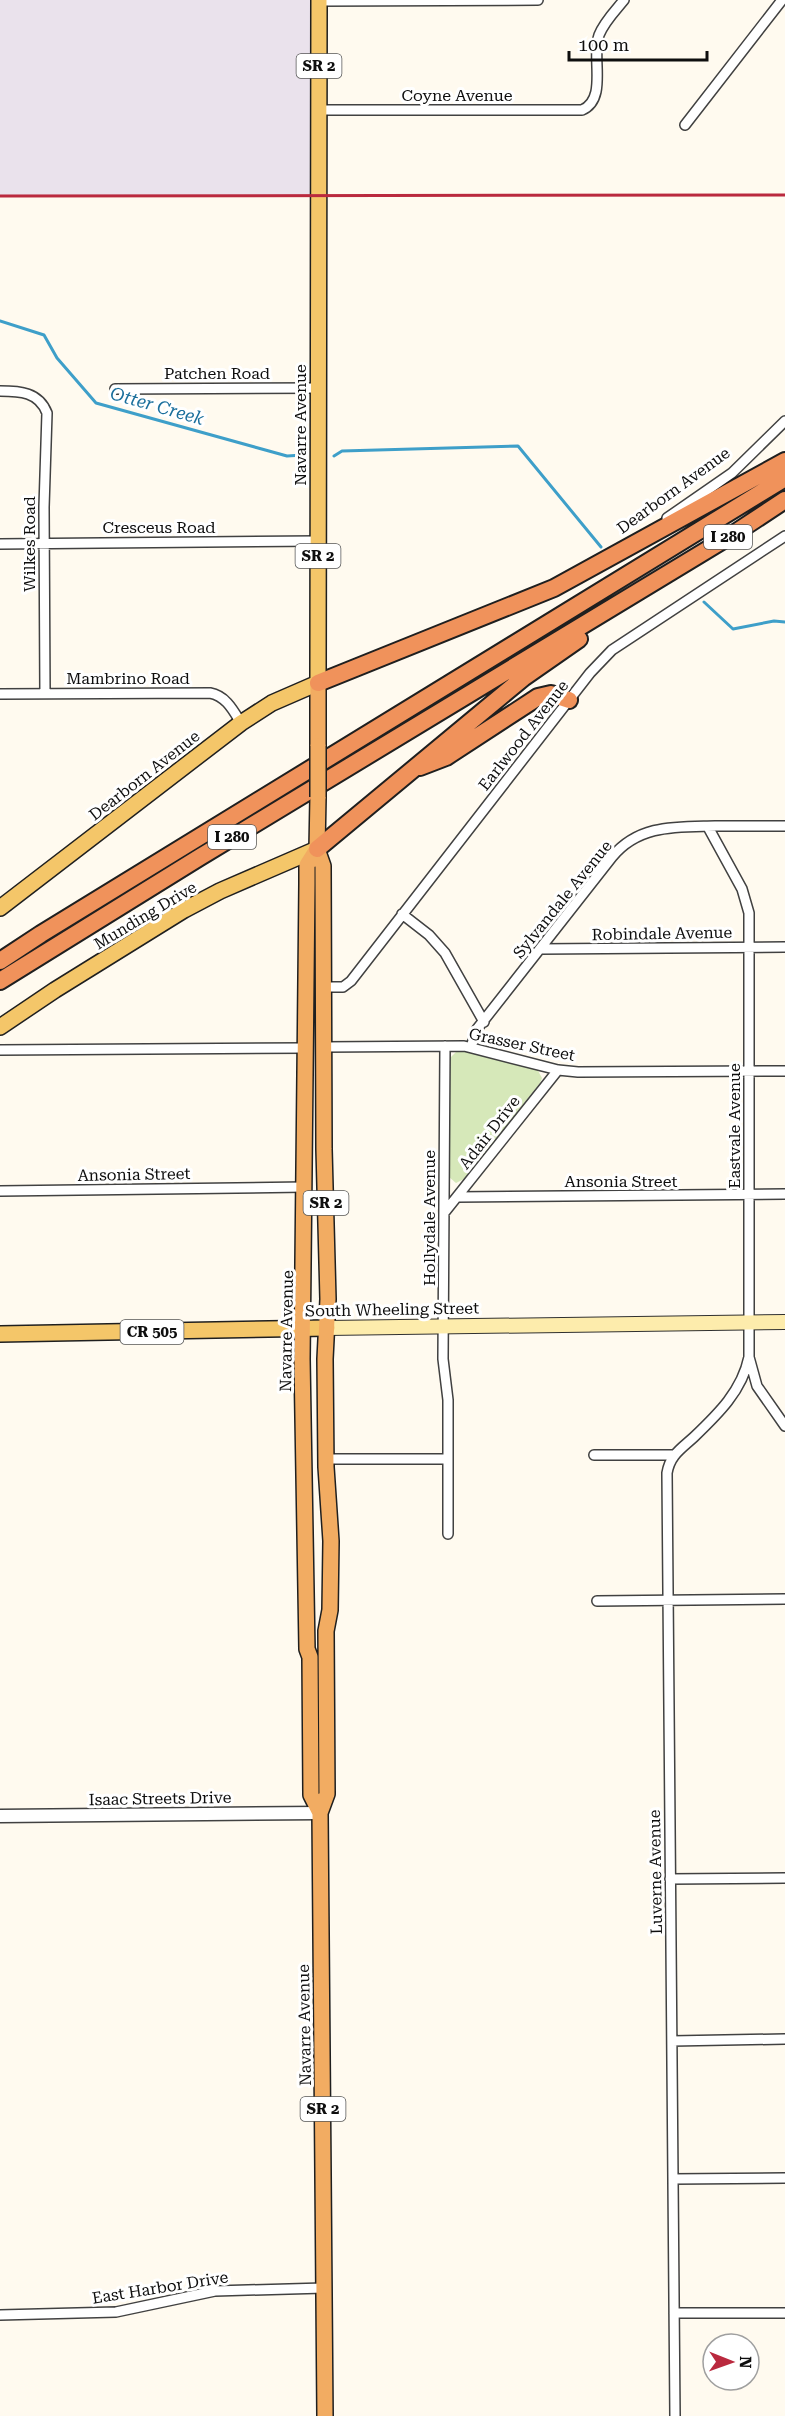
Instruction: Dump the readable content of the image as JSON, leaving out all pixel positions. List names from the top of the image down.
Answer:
{
  "streets": {
    "highway": ["SR 2", "Navarre Avenue", "I 280"],
    "main road": [
      "Dearborn Avenue",
      "Munding Drive",
      "South Wheeling Street",
      "CR 505"
    ],
    "street": [
      "Coyne Avenue",
      "Patchen Road",
      "Cresceus Road",
      "Wilkes Road",
      "Mambrino Road",
      "Earlwood Avenue",
      "Sylvandale Avenue",
      "Robindale Avenue",
      "Grasser Street",
      "Eastvale Avenue",
      "Adair Drive",
      "Ansonia Street",
      "Hollydale Avenue",
      "Isaac Streets Drive",
      "Luverne Avenue",
      "East Harbor Drive"
    ]
  },
  "crossings": [
    ["Coyne Avenue", "Navarre Avenue"],
    ["Patchen Road", "Navarre Avenue"],
    ["Navarre Avenue", "Dearborn Avenue"],
    ["Navarre Avenue", "Cresceus Road"],
    ["Navarre Avenue", "Earlwood Avenue"],
    ["Navarre Avenue", "Munding Drive"],
    ["Navarre Avenue", "Grasser Street"],
    ["Navarre Avenue", "Ansonia Street"],
    ["Navarre Avenue", "South Wheeling Street"],
    ["Navarre Avenue", "Isaac Streets Drive"],
    ["Navarre Avenue", "East Harbor Drive"],
    ["Dearborn Avenue", "Mambrino Road"],
    ["Cresceus Road", "Wilkes Road"],
    ["Wilkes Road", "Mambrino Road"],
    ["Sylvandale Avenue", "Robindale Avenue"],
    ["Sylvandale Avenue", "Grasser Street"],
    ["Sylvandale Avenue", "Eastvale Avenue"],
    ["Robindale Avenue", "Eastvale Avenue"],
    ["Grasser Street", "Eastvale Avenue"],
    ["Grasser Street", "Adair Drive"],
    ["Grasser Street", "Hollydale Avenue"],
    ["Eastvale Avenue", "Ansonia Street"],
    ["Eastvale Avenue", "South Wheeling Street"],
    ["Adair Drive", "Ansonia Street"],
    ["Adair Drive", "Hollydale Avenue"],
    ["Hollydale Avenue", "South Wheeling Street"]
  ],
  "water": ["Otter Creek"],
  "scale_bar": "100 m",
  "north": "right"
}
